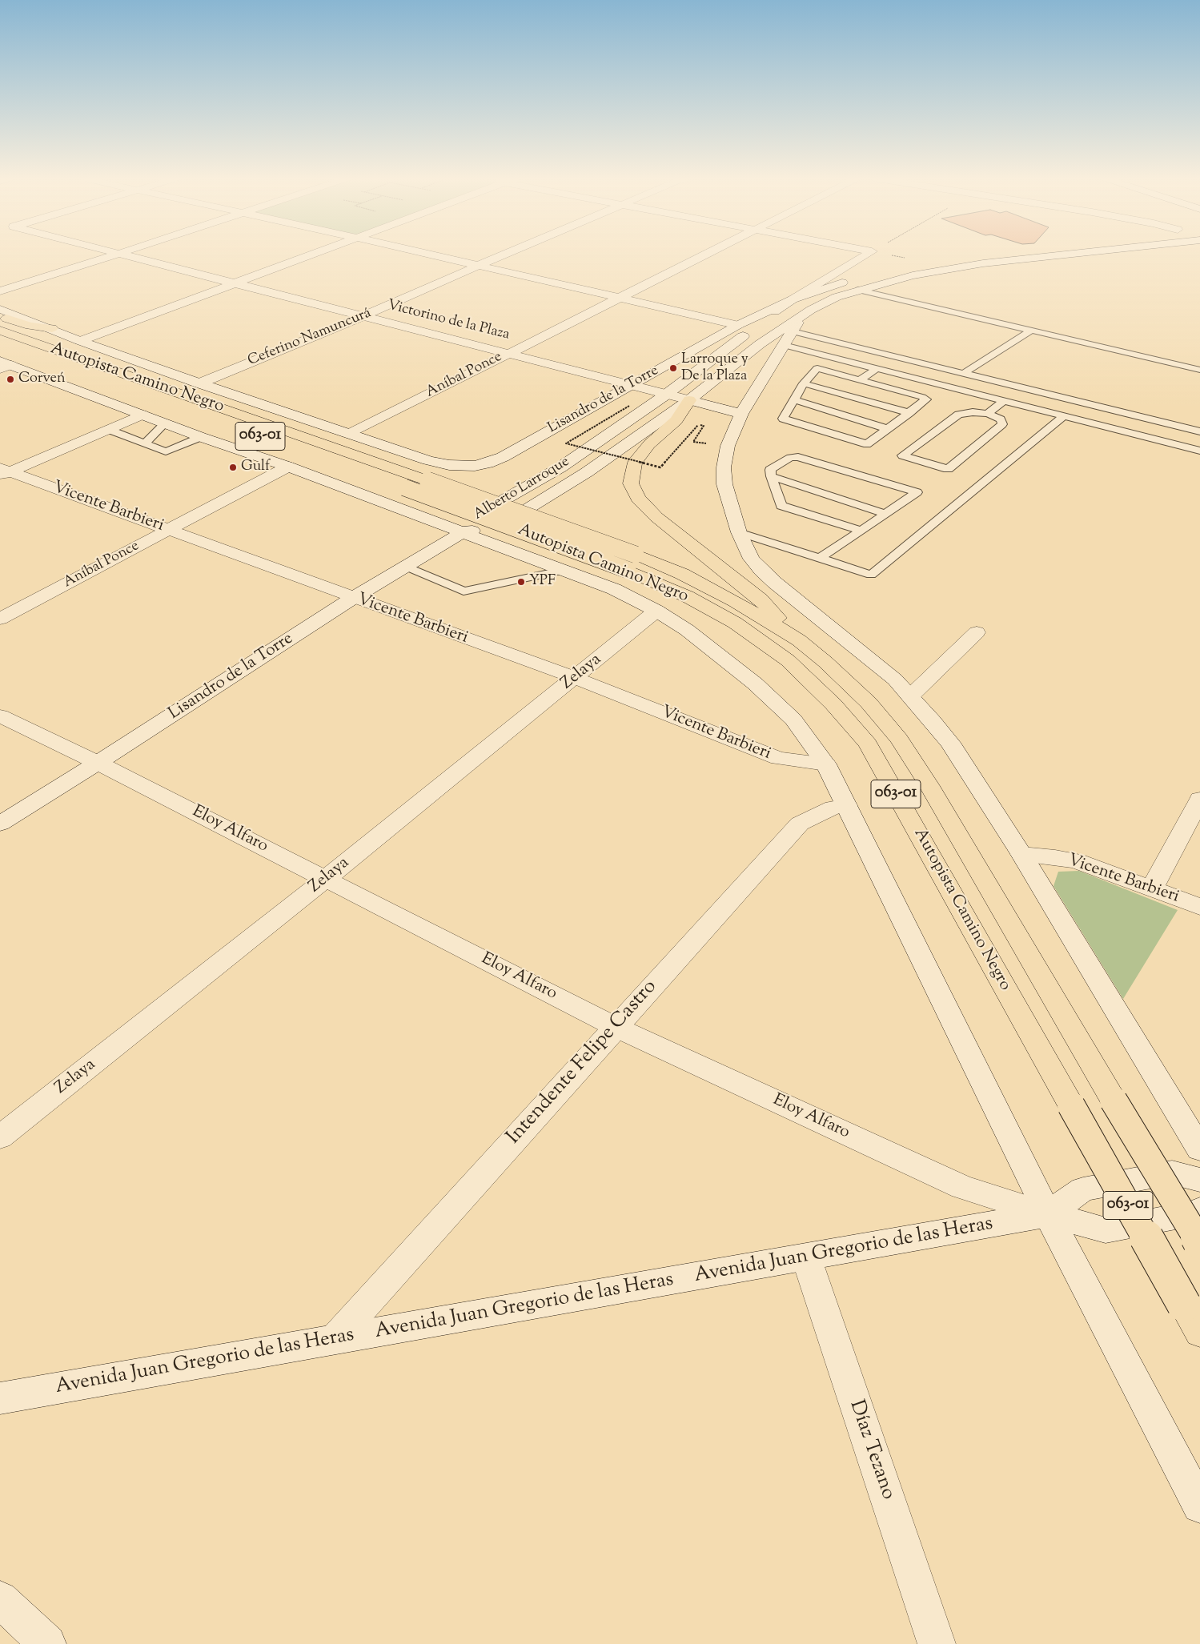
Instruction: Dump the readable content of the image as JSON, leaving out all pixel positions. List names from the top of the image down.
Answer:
{
  "streets": {
    "highway": ["Autopista Camino Negro", "063-01"],
    "street": [
      "Victorino de la Plaza",
      "Ceferino Namuncurá",
      "Aníbal Ponce",
      "Lisandro de la Torre",
      "Alberto Larroque",
      "Vicente Barbieri",
      "Zelaya",
      "Eloy Alfaro",
      "Intendente Felipe Castro",
      "Avenida Juan Gregorio de las Heras",
      "Díaz Tezano"
    ]
  },
  "crossings": [
    ["Victorino de la Plaza", "Ceferino Namuncurá"],
    ["Victorino de la Plaza", "Aníbal Ponce"],
    ["Victorino de la Plaza", "Lisandro de la Torre"],
    ["Victorino de la Plaza", "Alberto Larroque"],
    ["Ceferino Namuncurá", "Lisandro de la Torre"],
    ["Aníbal Ponce", "Lisandro de la Torre"],
    ["Aníbal Ponce", "Vicente Barbieri"],
    ["Lisandro de la Torre", "Alberto Larroque"],
    ["Lisandro de la Torre", "Vicente Barbieri"],
    ["Lisandro de la Torre", "Eloy Alfaro"],
    ["Vicente Barbieri", "Zelaya"],
    ["Zelaya", "Eloy Alfaro"],
    ["Eloy Alfaro", "Intendente Felipe Castro"],
    ["Eloy Alfaro", "Avenida Juan Gregorio de las Heras"],
    ["Intendente Felipe Castro", "Avenida Juan Gregorio de las Heras"],
    ["Avenida Juan Gregorio de las Heras", "Díaz Tezano"]
  ],
  "places": [
    "Larroque y De la Plaza",
    "Corveń",
    "Gulf",
    "YPF"
  ]
}
